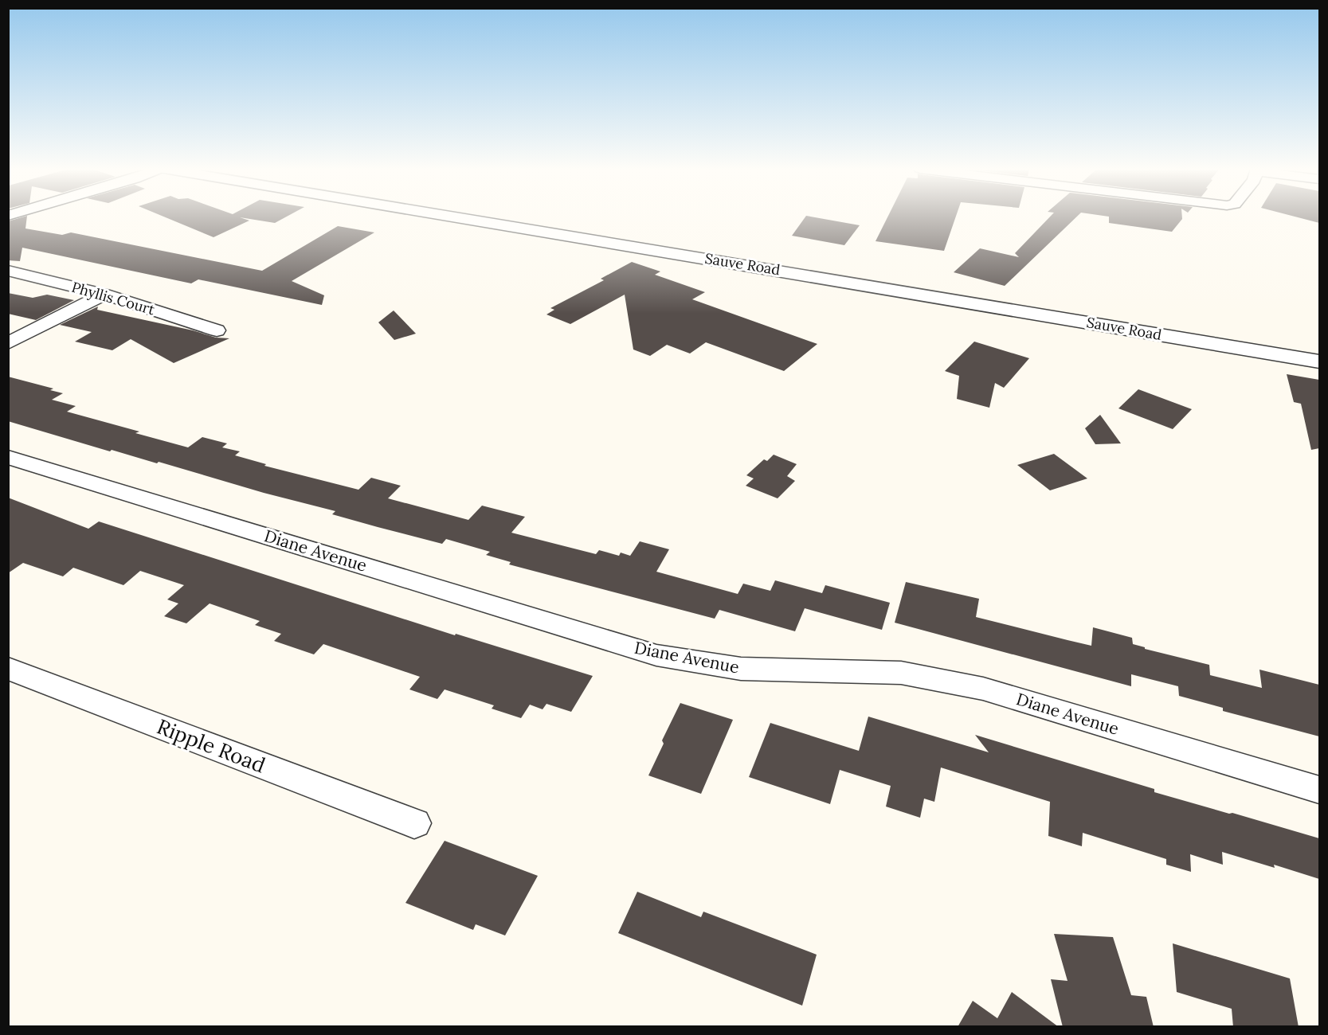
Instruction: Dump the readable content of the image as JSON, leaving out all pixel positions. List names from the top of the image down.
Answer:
{
  "streets": {
    "street": [
      "Sauve Road",
      "Phyllis Court",
      "Diane Avenue",
      "Ripple Road"
    ]
  }
}
